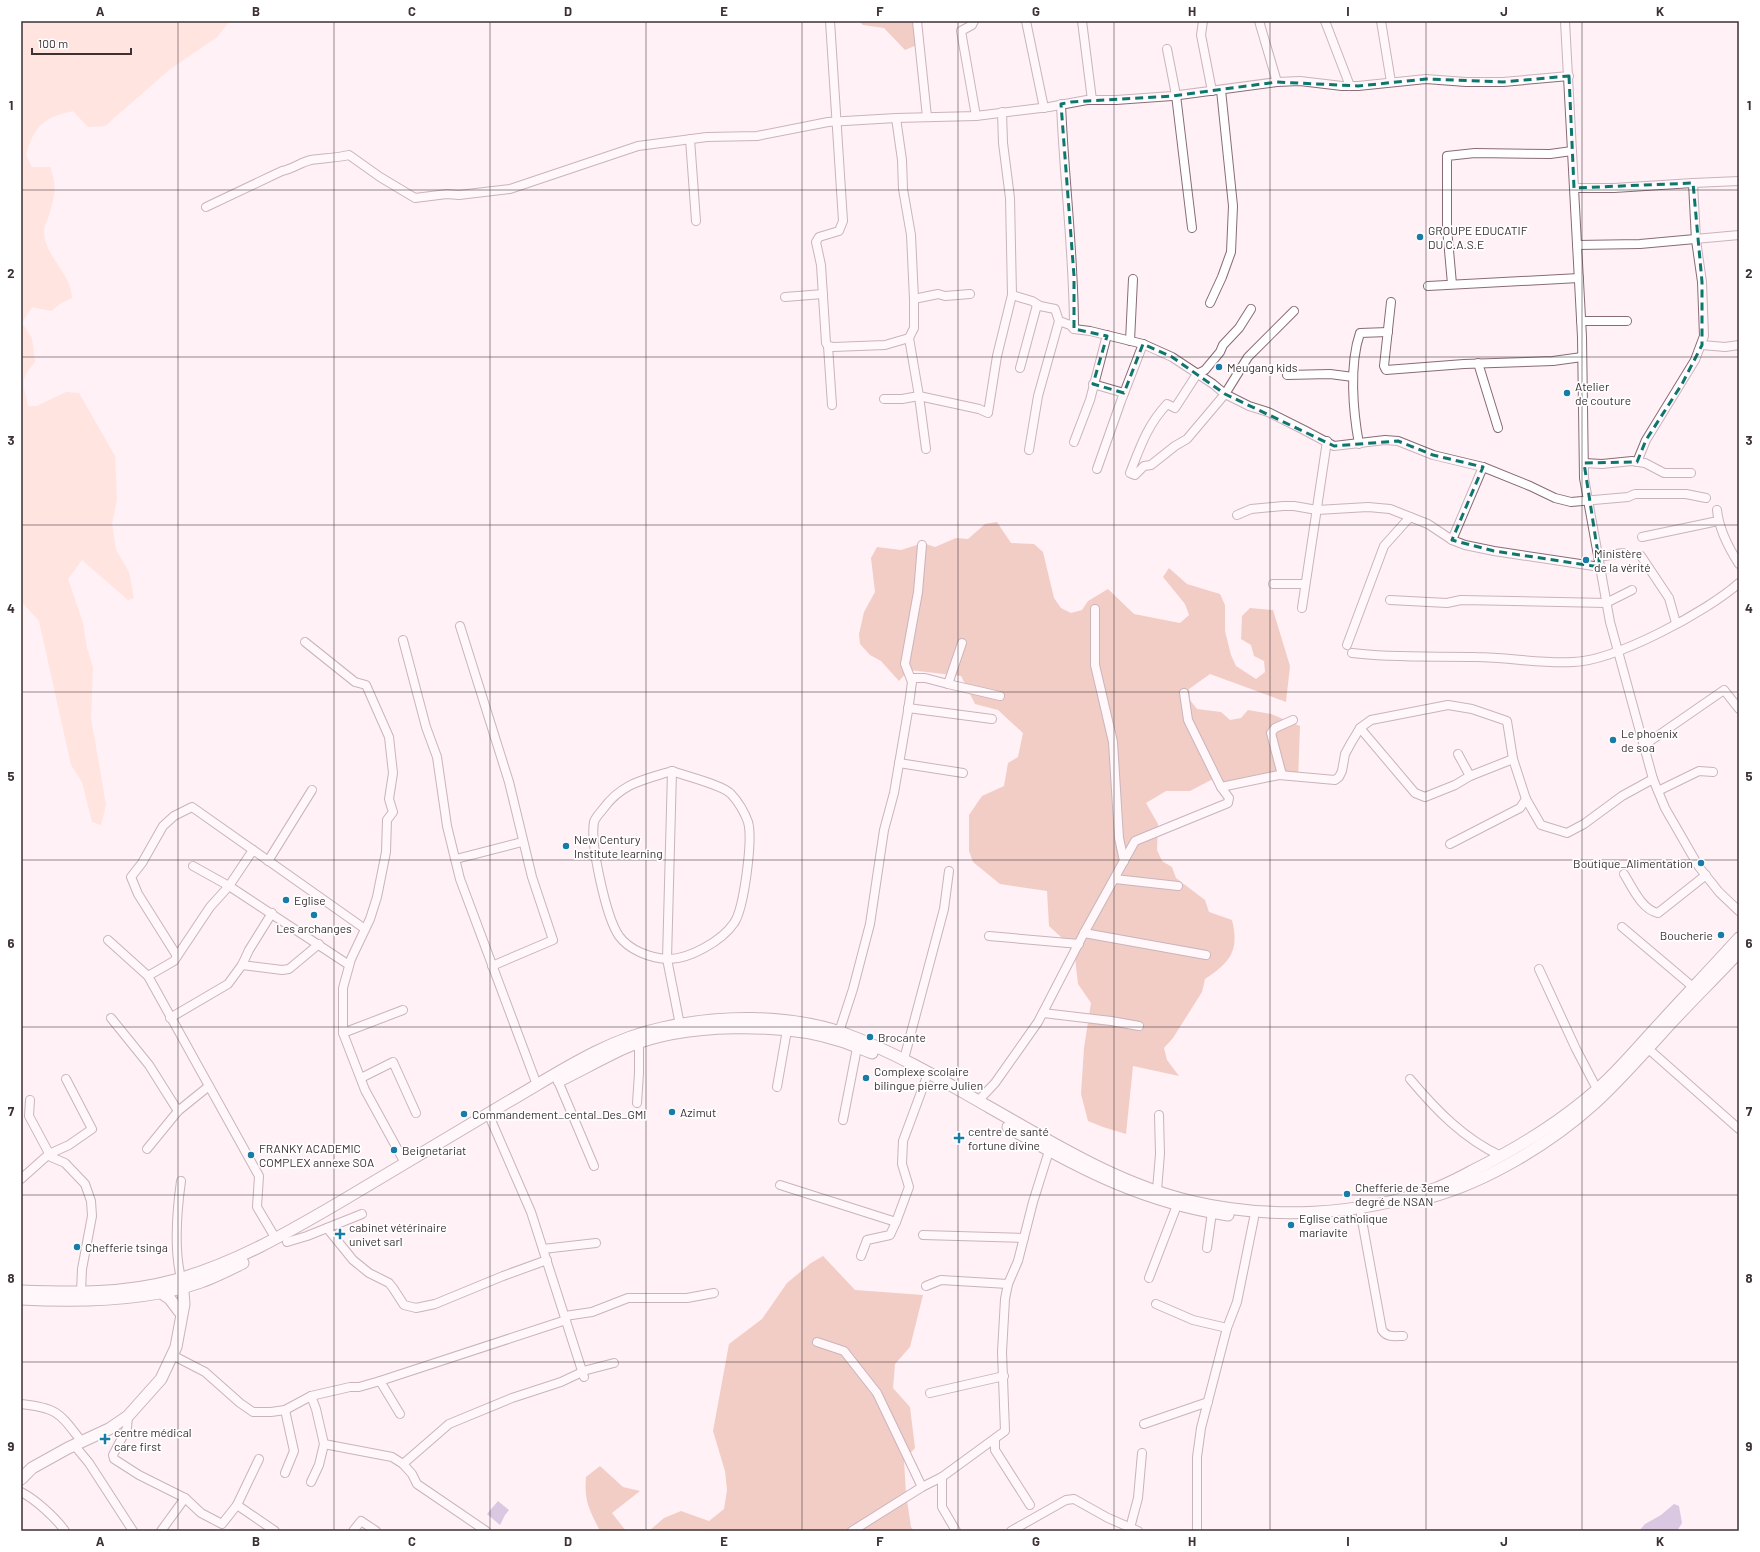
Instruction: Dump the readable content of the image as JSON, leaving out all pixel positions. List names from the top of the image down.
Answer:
{
  "places": {
    "other": [
      "GROUPE EDUCATIF DU C.A.S.E",
      "Meugang kids",
      "Atelier de couture",
      "Ministère de la vérité",
      "Le phoenix de soa",
      "New Century Institute learning",
      "Boutique_Alimentation",
      "Eglise",
      "Les archanges",
      "Boucherie",
      "Brocante",
      "Complexe scolaire bilingue pierre Julien",
      "Azimut",
      "Commandement_cental_Des_GMI",
      "Beignetariat",
      "FRANKY ACADEMIC COMPLEX annexe SOA",
      "Chefferie de 3eme degré de NSAN",
      "Eglise catholique mariavite",
      "Chefferie tsinga"
    ],
    "health": ["centre de santé fortune divine", "cabinet vétérinaire univet sarl", "centre médical care first"]
  },
  "scale_bar": "100 m",
  "grid": {
    "columns": [
      "A",
      "B",
      "C",
      "D",
      "E",
      "F",
      "G",
      "H",
      "I",
      "J",
      "K"
    ],
    "rows": [
      "1",
      "2",
      "3",
      "4",
      "5",
      "6",
      "7",
      "8",
      "9"
    ]
  }
}
